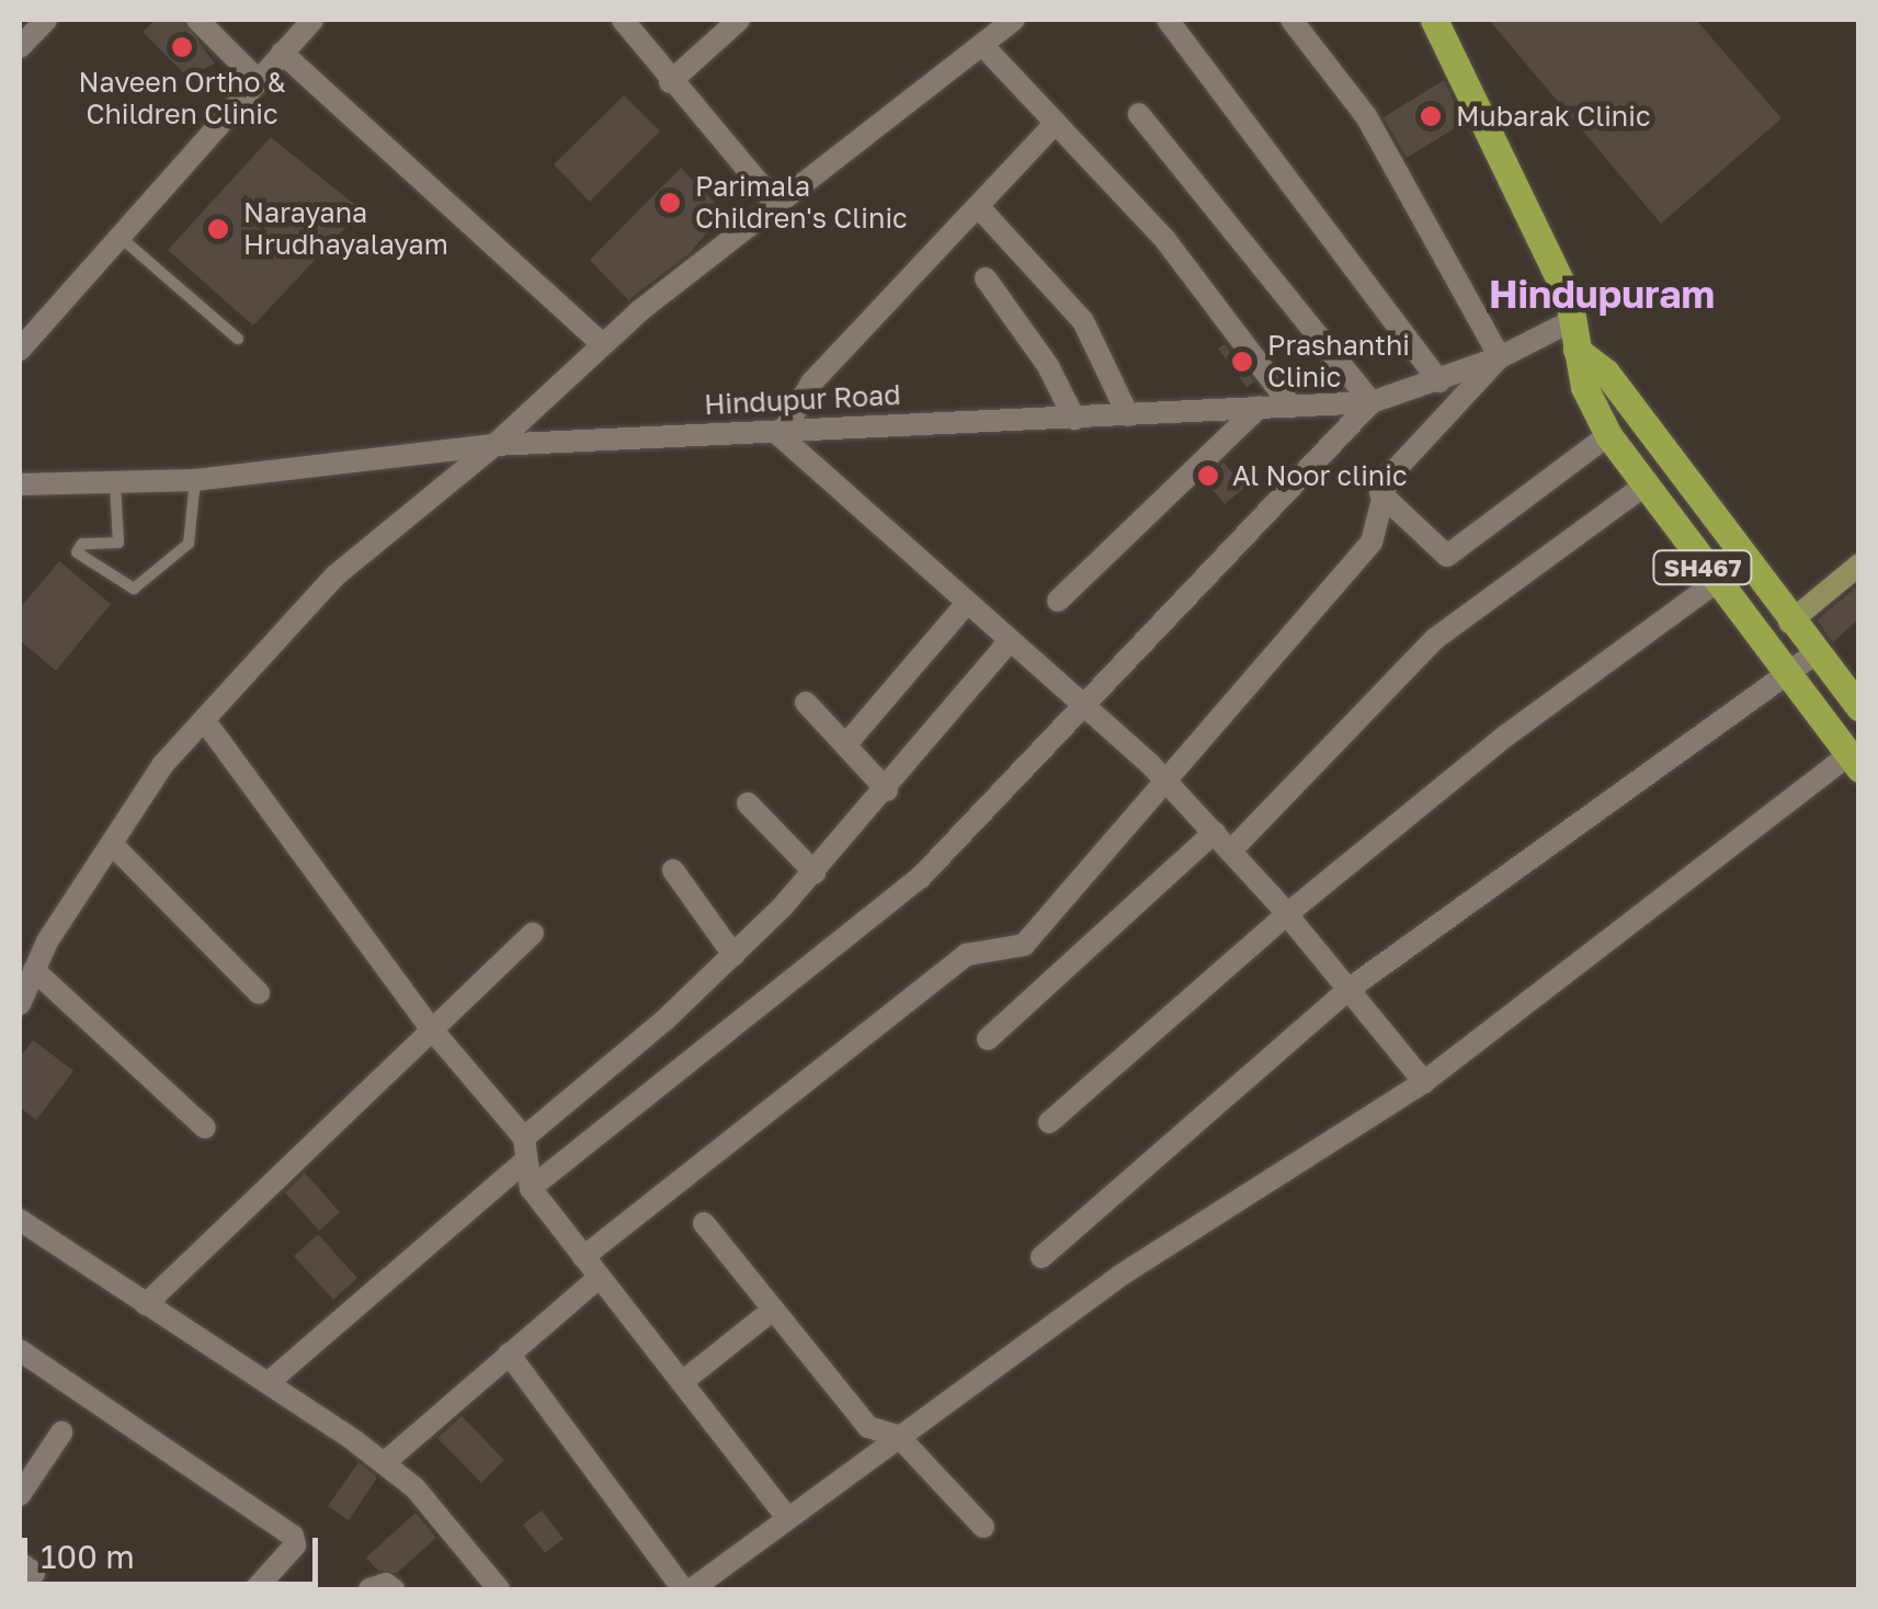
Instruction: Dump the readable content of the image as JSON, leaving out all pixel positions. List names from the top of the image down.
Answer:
{
  "streets": {
    "main road": ["SH467"],
    "street": ["Hindupur Road"]
  },
  "crossings": [
    ["Hindupur Road", "SH467"]
  ],
  "districts": ["Hindupuram"],
  "places": [
    "Naveen Ortho & Children Clinic",
    "Mubarak Clinic",
    "Parimala Children's Clinic",
    "Narayana Hrudhayalayam",
    "Prashanthi Clinic",
    "Al Noor clinic"
  ],
  "scale_bar": "100 m"
}
